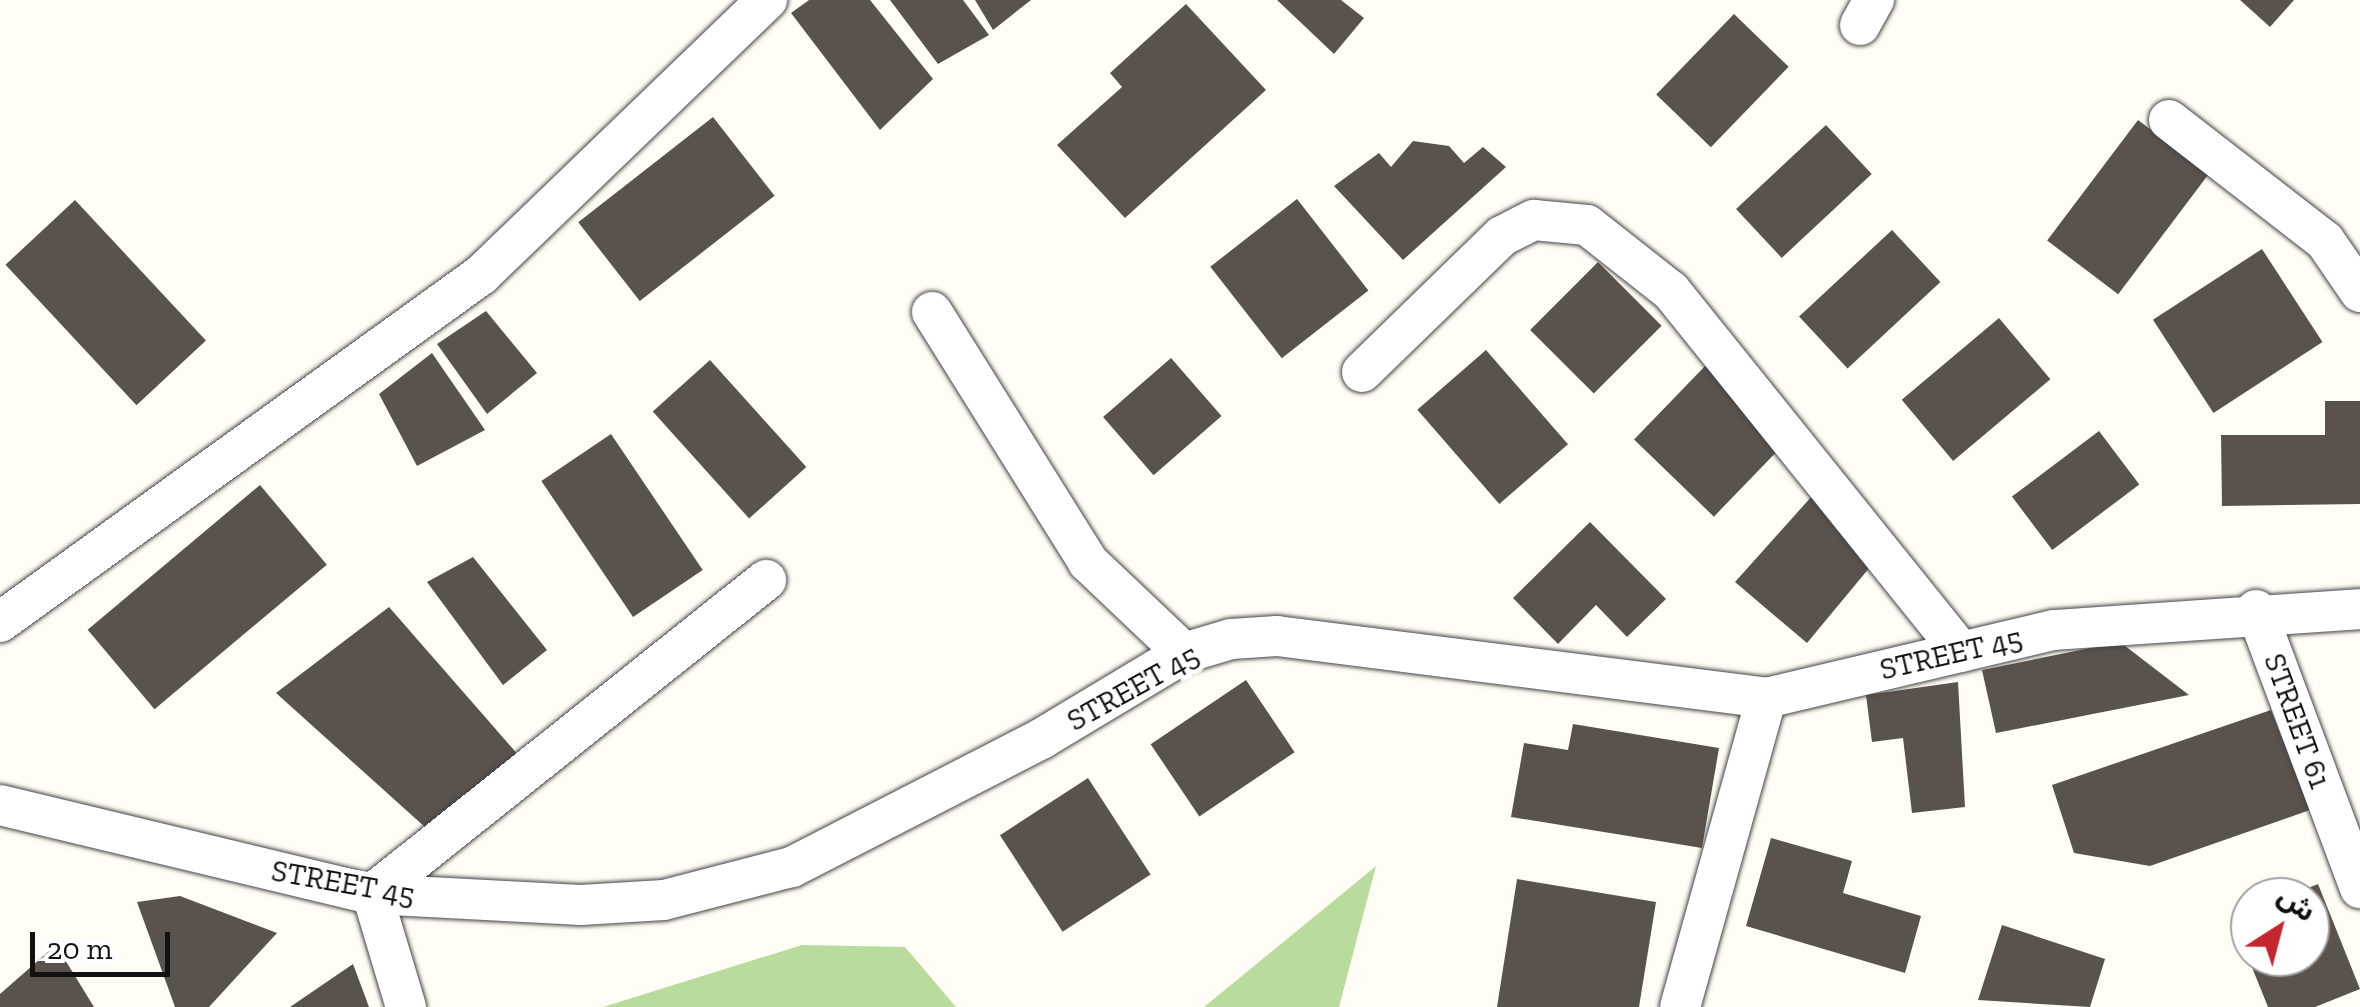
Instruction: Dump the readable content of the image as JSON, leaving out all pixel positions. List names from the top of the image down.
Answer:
{
  "streets": {
    "street": ["STREET 45", "STREET 61"]
  },
  "crossings": [
    ["STREET 45", "STREET 61"]
  ],
  "scale_bar": "20 m",
  "north": "top right"
}
